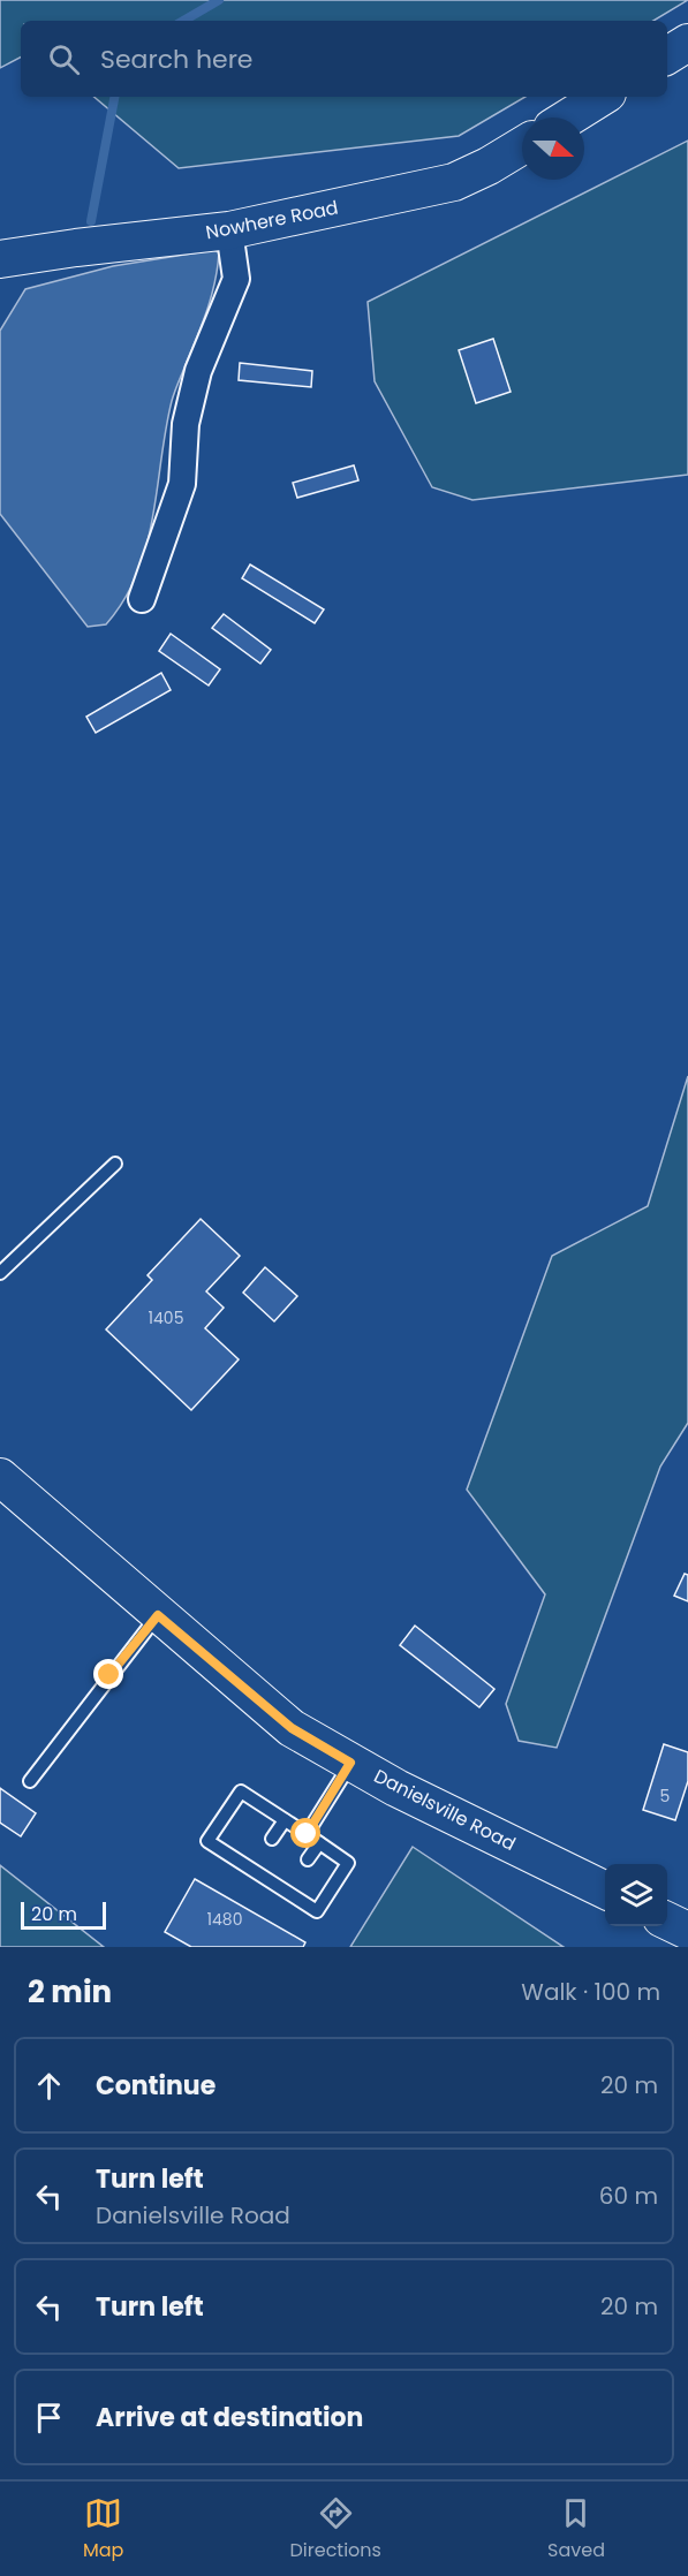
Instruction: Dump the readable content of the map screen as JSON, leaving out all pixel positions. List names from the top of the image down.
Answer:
{
  "streets": {
    "main road": ["Nowhere Road", "Danielsville Road"]
  },
  "house_numbers": ["1405", "5", "1480"],
  "scale_bar": "20 m",
  "north": "right",
  "page": {
    "search": "Search here",
    "scale": "20 m",
    "heading": ["2 min", "Walk · 100 m"],
    "list": [
      ["Continue", "20 m"],
      ["Turn left", "Danielsville Road", "60 m"],
      ["Turn left", "20 m"],
      "Arrive at destination"
    ],
    "nav": ["Map", "Directions", "Saved"]
  }
}
